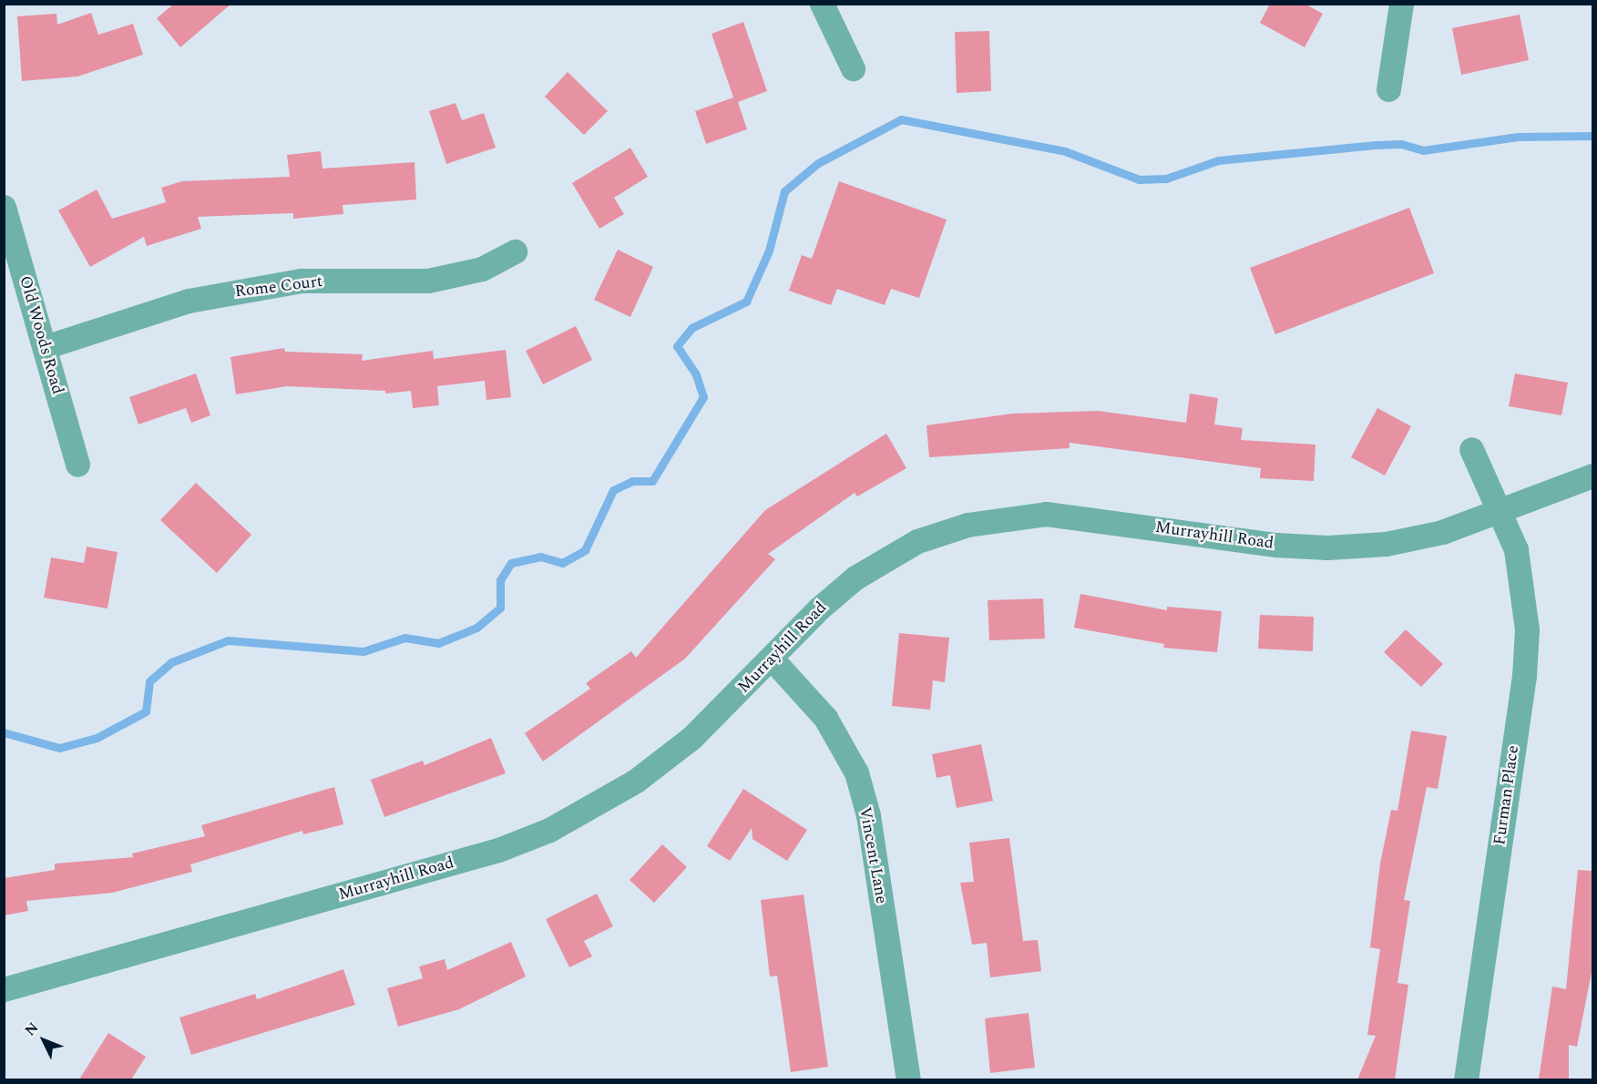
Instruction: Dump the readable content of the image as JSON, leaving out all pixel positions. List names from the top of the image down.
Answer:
{
  "streets": {
    "street": [
      "Rome Court",
      "Old Woods Road",
      "Murrayhill Road",
      "Furman Place",
      "Vincent Lane"
    ]
  },
  "crossings": [
    ["Rome Court", "Old Woods Road"],
    ["Murrayhill Road", "Furman Place"],
    ["Murrayhill Road", "Vincent Lane"]
  ],
  "north": "top left"
}
